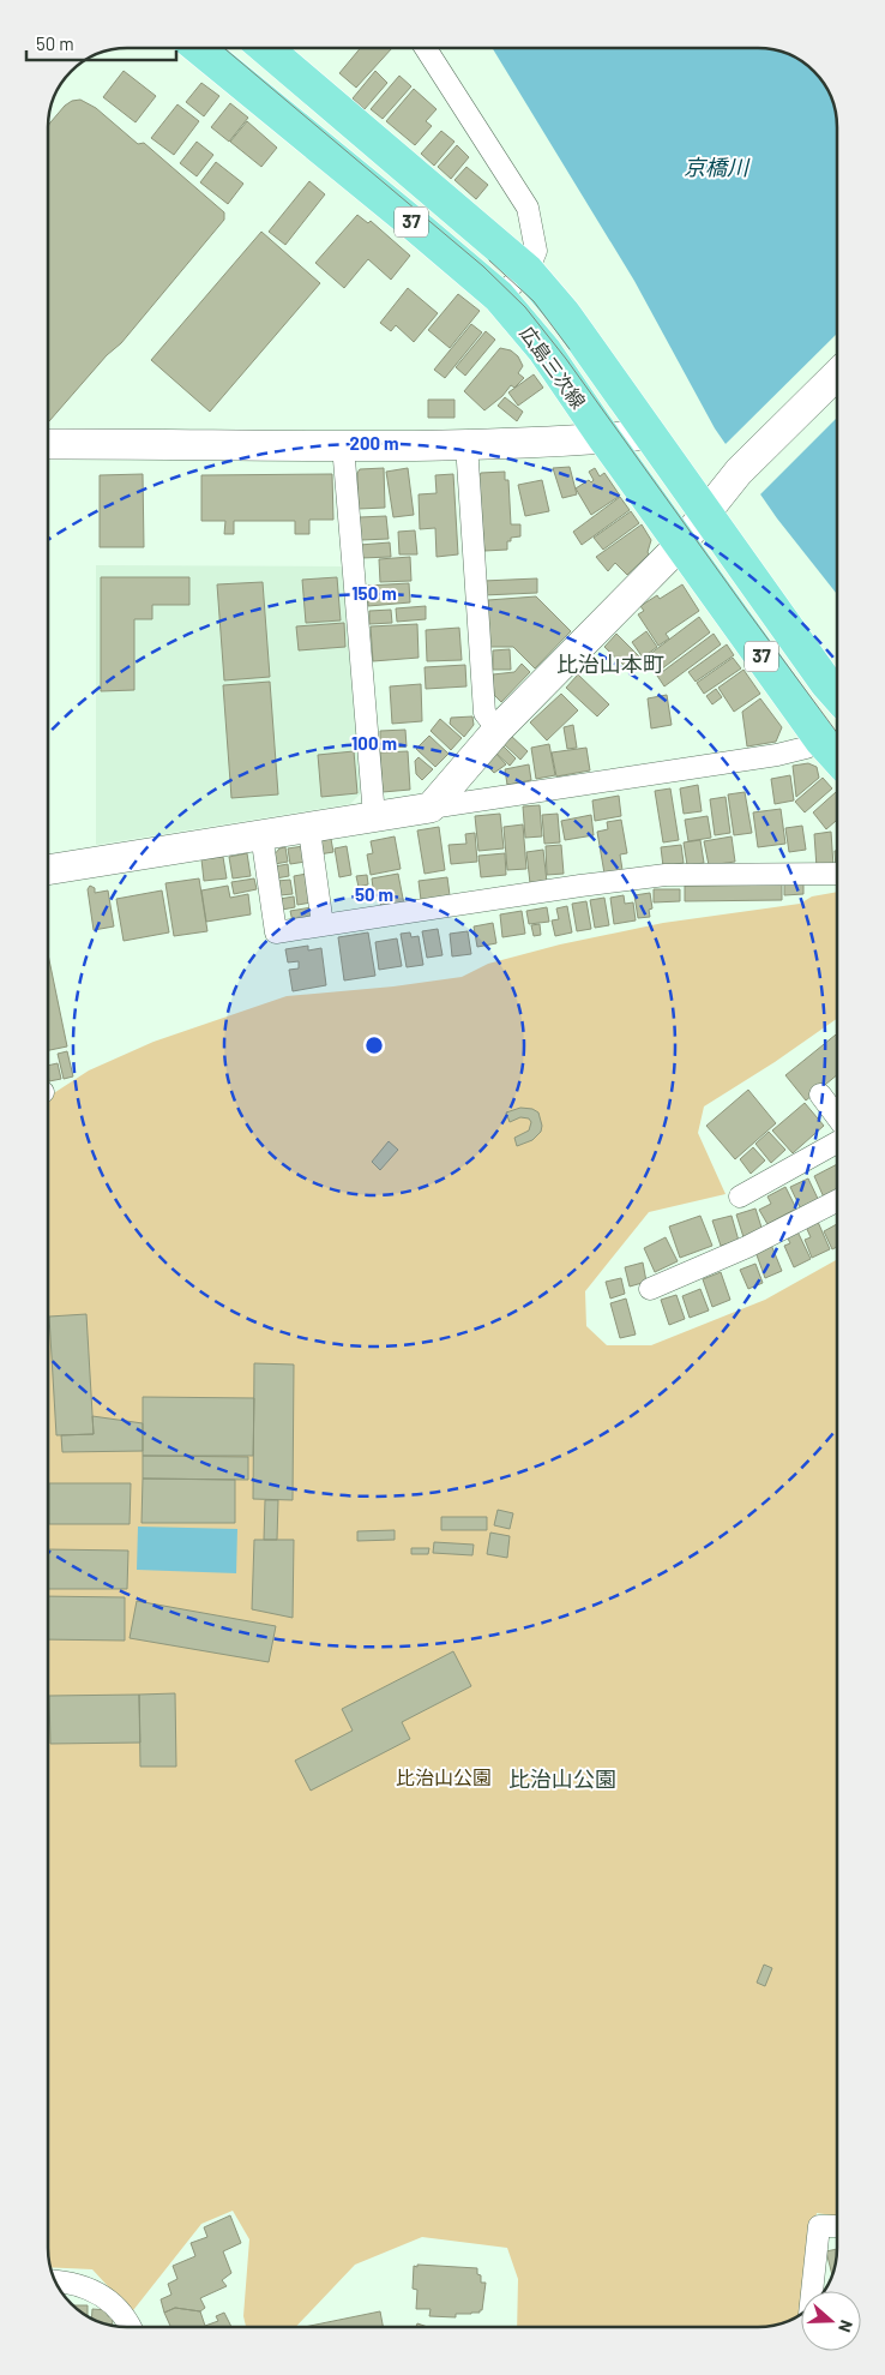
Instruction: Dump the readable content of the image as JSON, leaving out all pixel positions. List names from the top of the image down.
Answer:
{
  "streets": {
    "main road": ["37", "広島三次線"]
  },
  "districts": ["比治山本町", "比治山公園"],
  "water": ["京橋川"],
  "parks": ["比治山公園"],
  "scale_bar": "50 m",
  "north": "right",
  "rings": [
    "200 m",
    "150 m",
    "100 m",
    "50 m"
  ]
}
